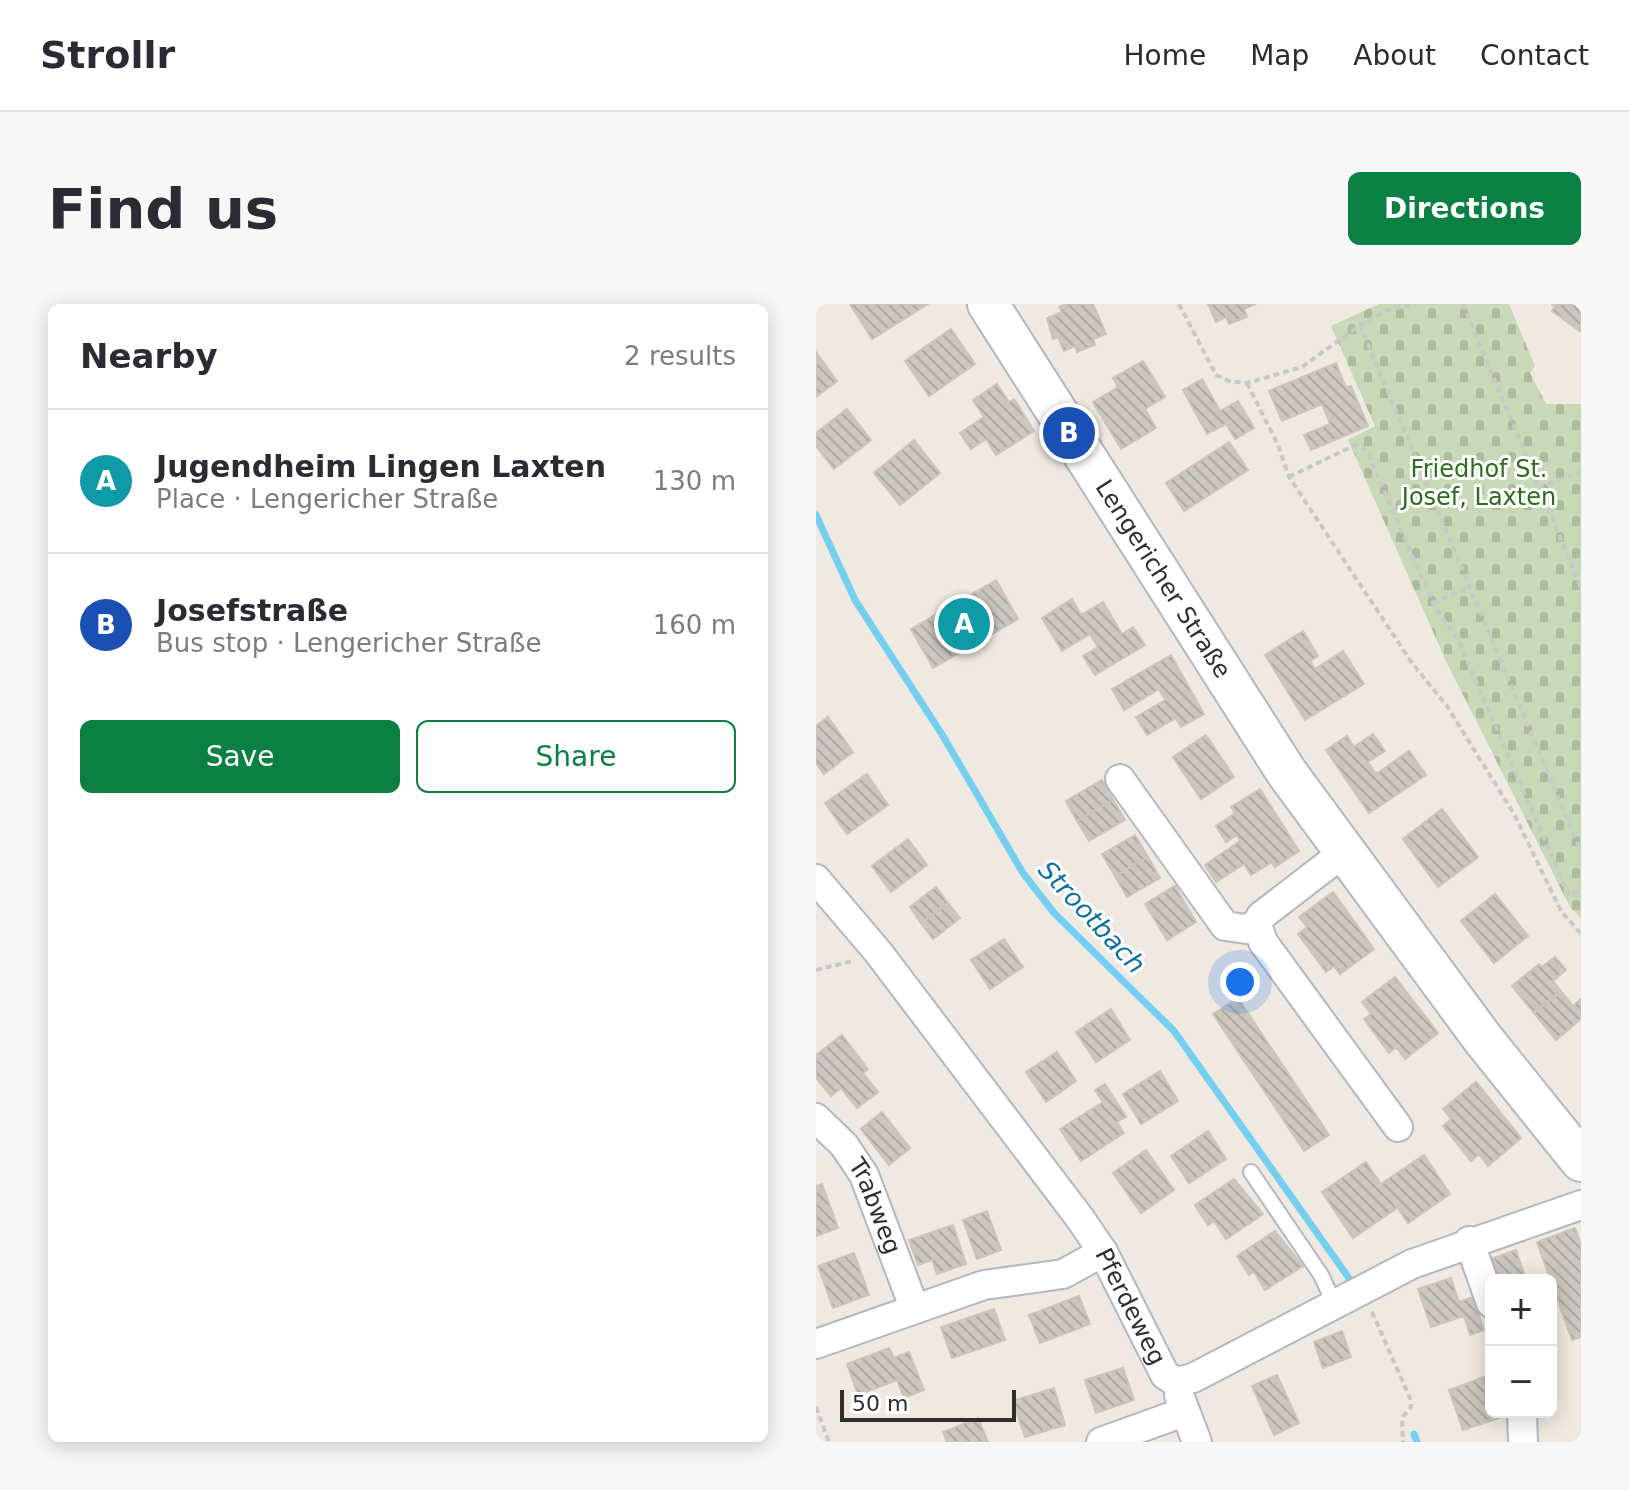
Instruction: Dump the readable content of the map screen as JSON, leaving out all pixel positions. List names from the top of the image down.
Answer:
{
  "streets": {
    "main road": ["Lengericher Straße"],
    "street": ["Trabweg", "Pferdeweg"]
  },
  "water": ["Strootbach"],
  "parks": ["Friedhof St. Josef, Laxten"],
  "scale_bar": "50 m",
  "page": {
    "header": "Strollr",
    "nav": [
      "Home",
      "Map",
      "About",
      "Contact"
    ],
    "buttons": [
      "Directions",
      ["Save", "Share"]
    ],
    "title": "Find us",
    "heading": ["Nearby", "2 results"],
    "pins": ["B", "A"],
    "list": [
      {
        "mark": "A",
        "name": "Jugendheim Lingen Laxten",
        "note": "Place · Lengericher Straße",
        "value": "130 m"
      },
      {
        "mark": "B",
        "name": "Josefstraße",
        "note": "Bus stop · Lengericher Straße",
        "value": "160 m"
      }
    ],
    "map_buttons": ["+", "−"],
    "scale": "50 m"
  }
}
